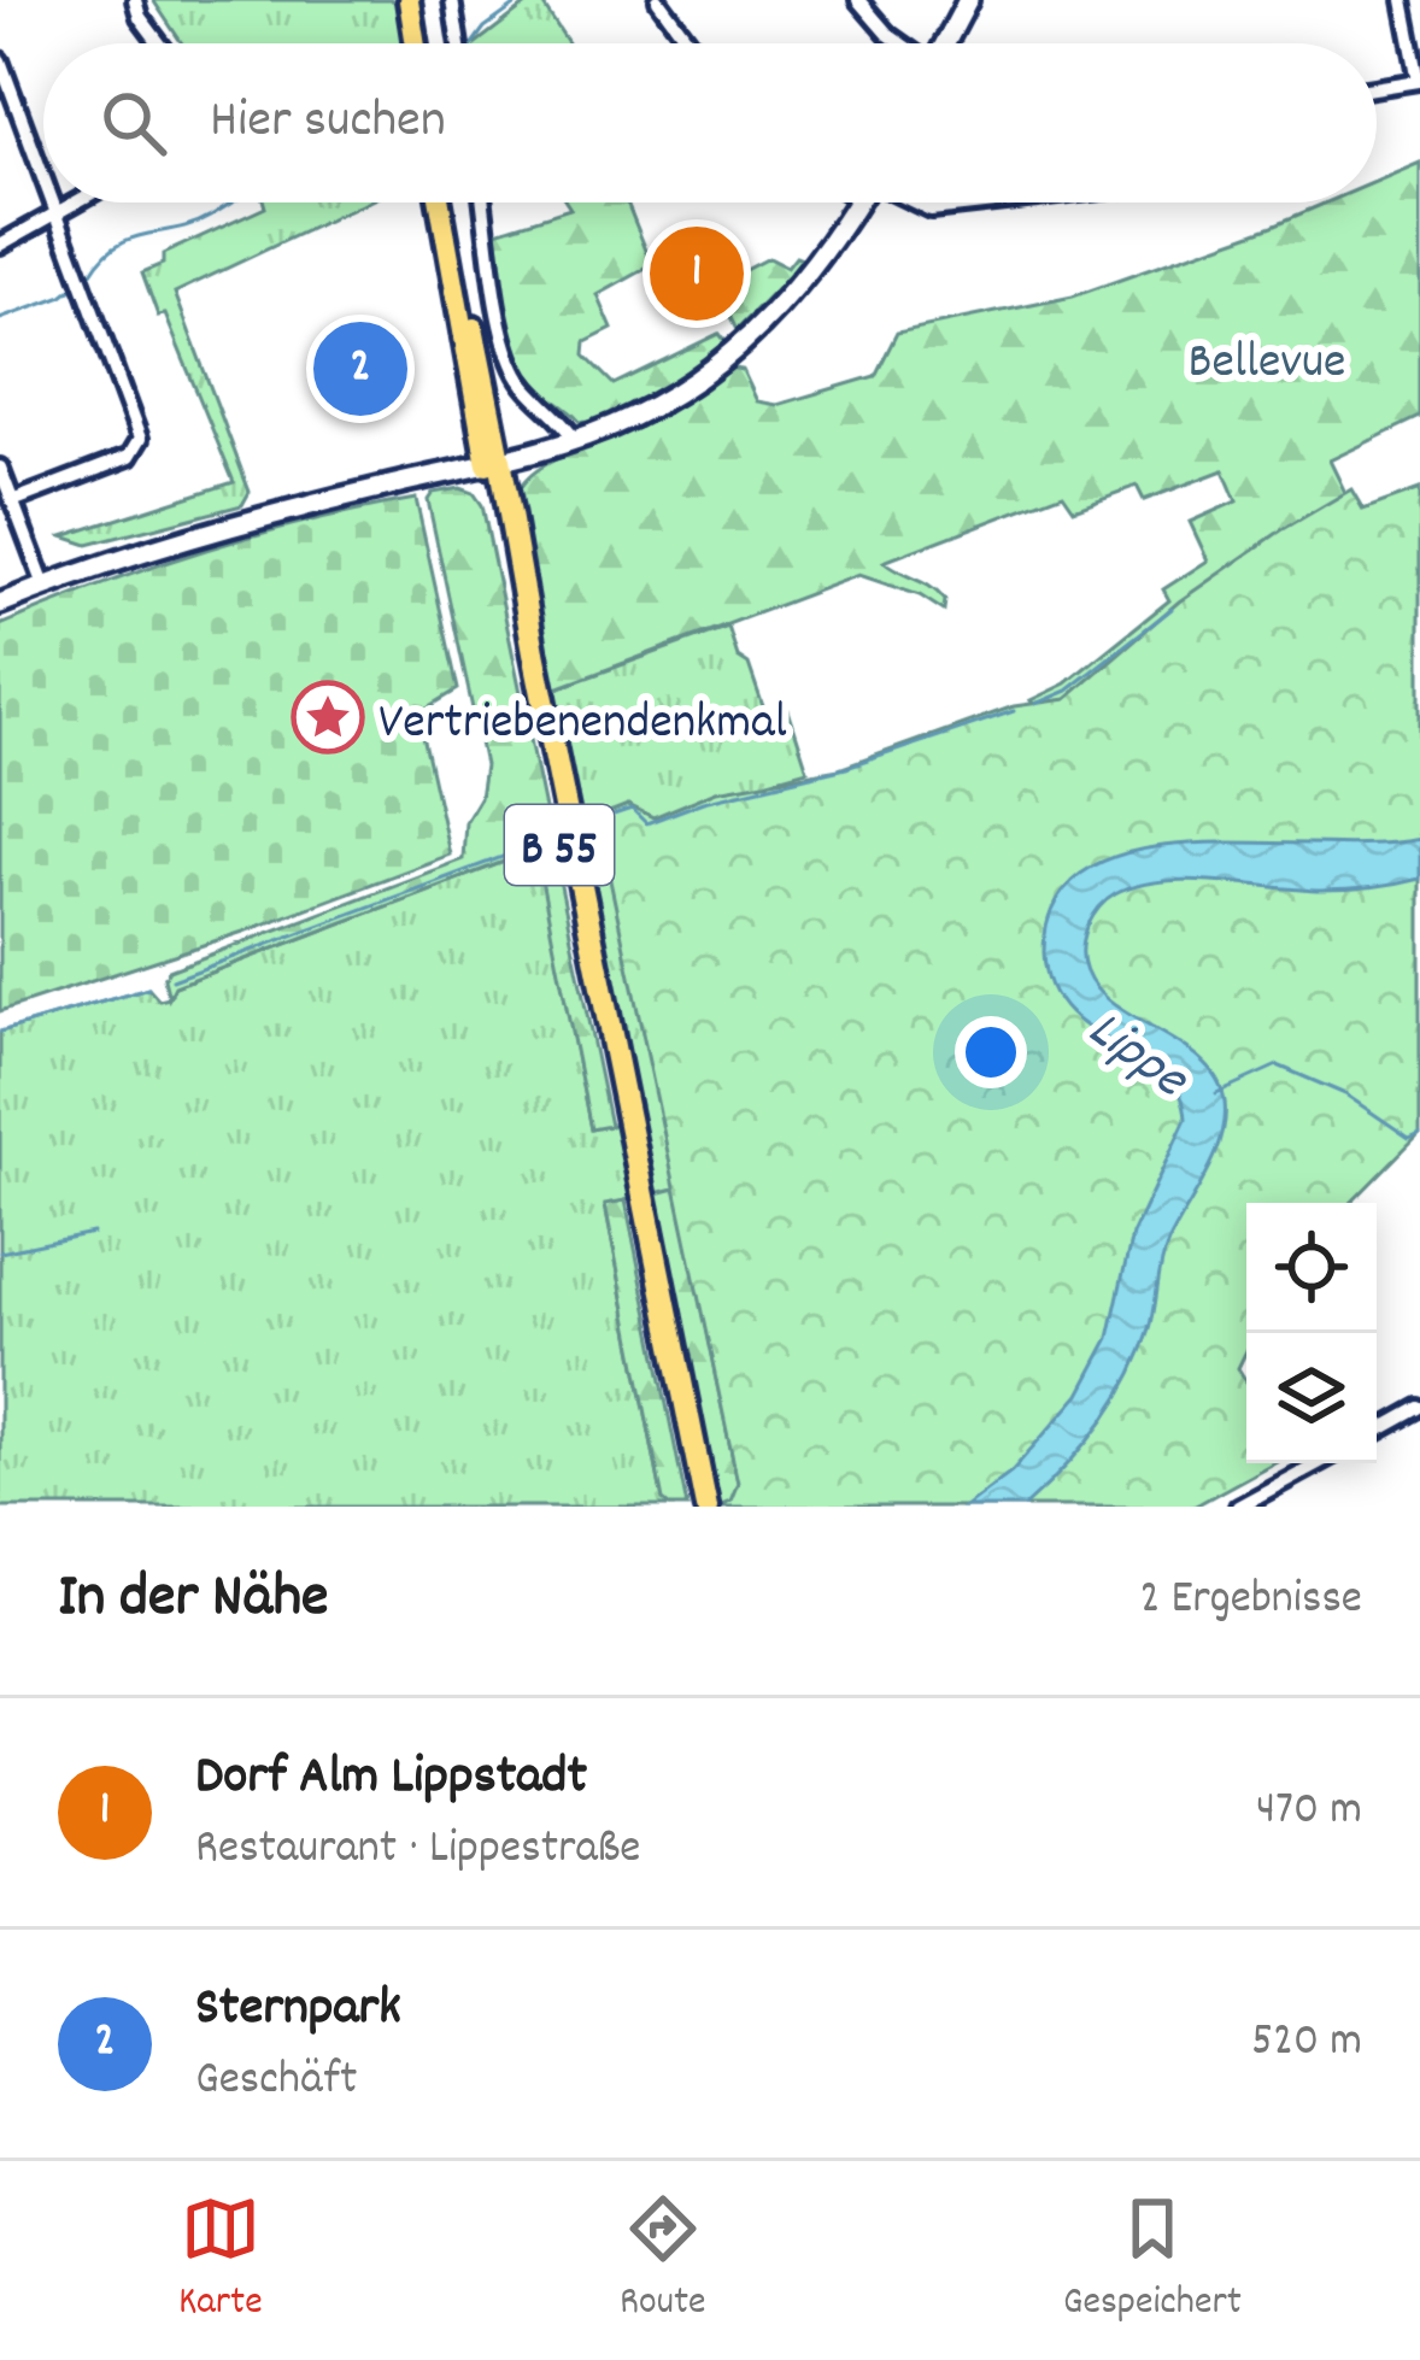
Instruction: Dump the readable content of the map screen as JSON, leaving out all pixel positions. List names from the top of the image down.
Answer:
{
  "streets": {
    "highway": ["B 55"]
  },
  "water": ["Lippe"],
  "parks": ["Bellevue"],
  "places": {
    "place": ["Vertriebenendenkmal"]
  },
  "page": {
    "search": "Hier suchen",
    "pins": ["1", "2"],
    "heading": ["In der Nähe", "2 Ergebnisse"],
    "list": [
      {
        "mark": "1",
        "name": "Dorf Alm Lippstadt",
        "note": "Restaurant · Lippestraße",
        "value": "470 m"
      },
      {
        "mark": "2",
        "name": "Sternpark",
        "note": "Geschäft",
        "value": "520 m"
      }
    ],
    "nav": ["Karte", "Route", "Gespeichert"]
  }
}
